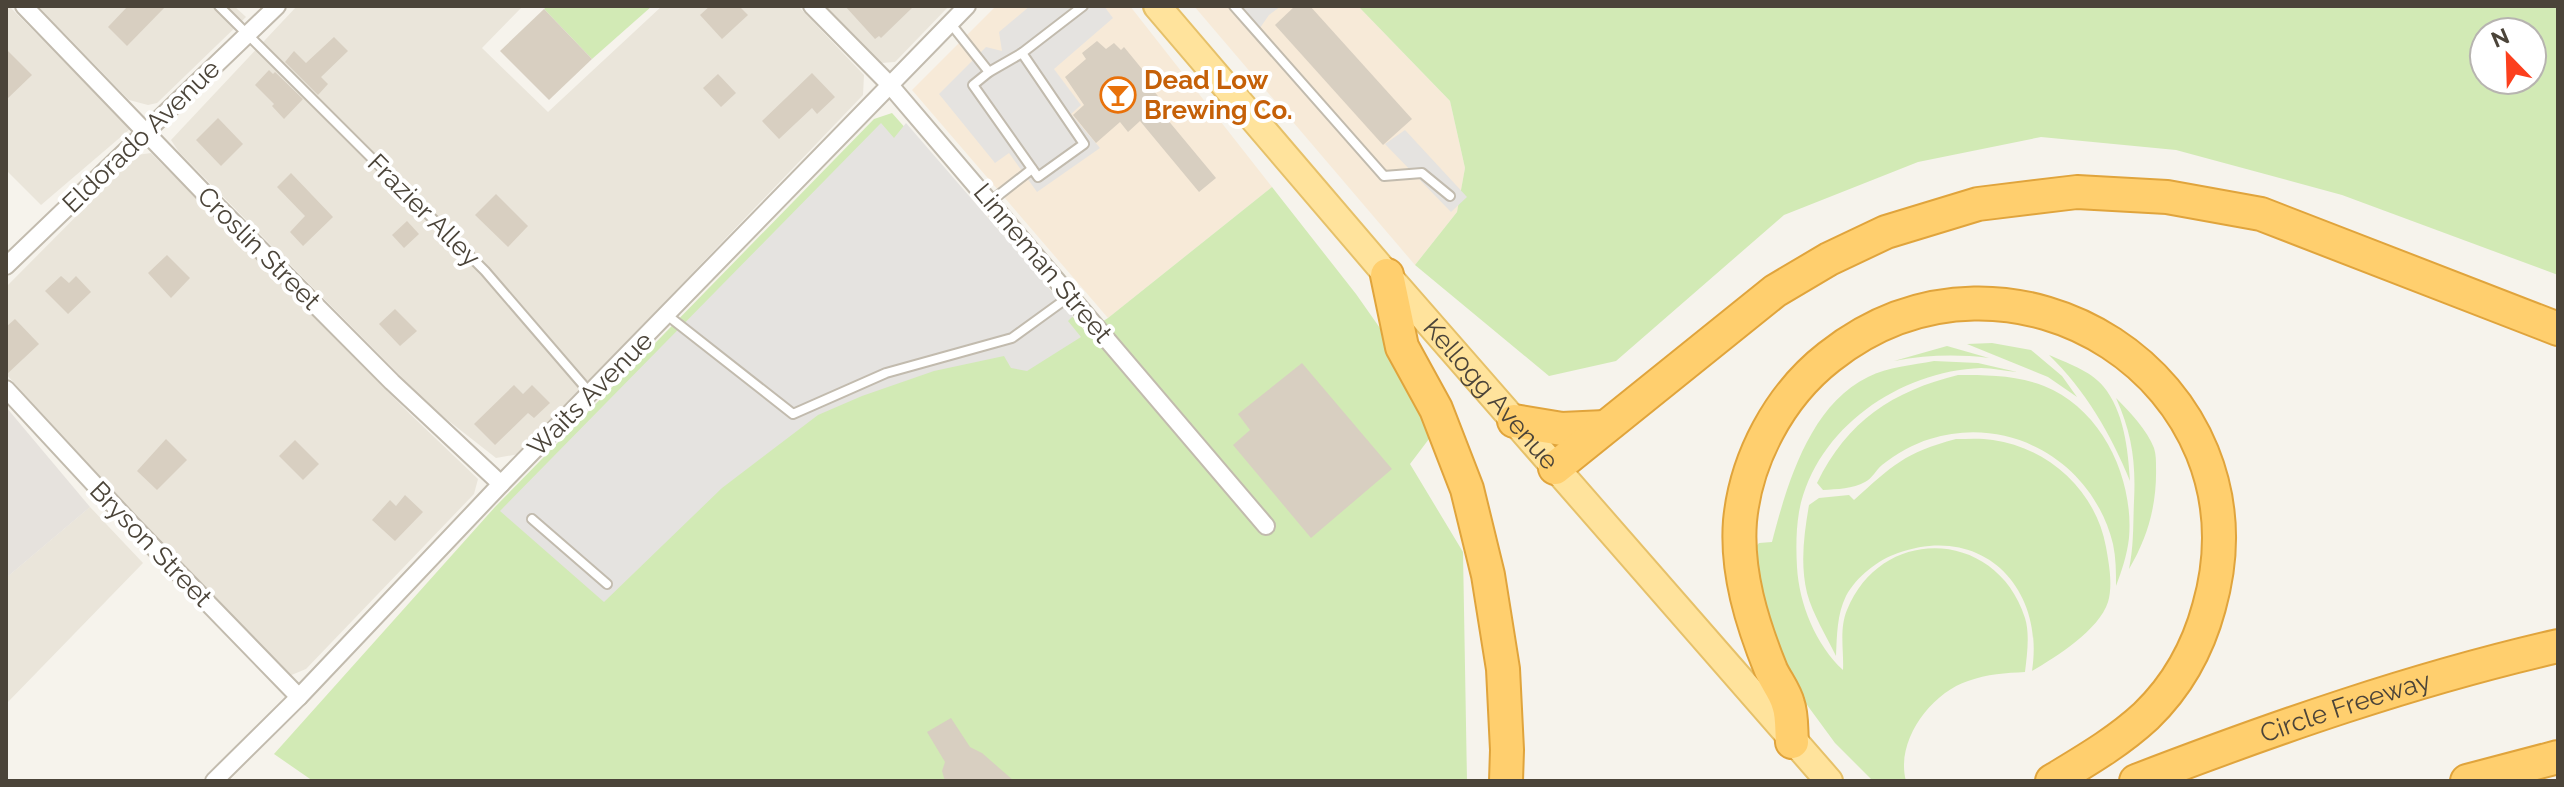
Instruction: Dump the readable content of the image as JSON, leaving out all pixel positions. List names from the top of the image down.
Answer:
{
  "streets": {
    "highway": ["Circle Freeway"],
    "main road": ["Kellogg Avenue"],
    "street": [
      "Eldorado Avenue",
      "Croslin Street",
      "Linneman Street",
      "Waits Avenue",
      "Bryson Street"
    ],
    "lane": ["Frazier Alley"]
  },
  "crossings": [
    ["Eldorado Avenue", "Frazier Alley"],
    ["Eldorado Avenue", "Croslin Street"],
    ["Frazier Alley", "Waits Avenue"],
    ["Croslin Street", "Waits Avenue"],
    ["Linneman Street", "Waits Avenue"],
    ["Waits Avenue", "Bryson Street"]
  ],
  "places": {
    "bar": ["Dead Low Brewing Co."]
  },
  "north": "top left"
}
